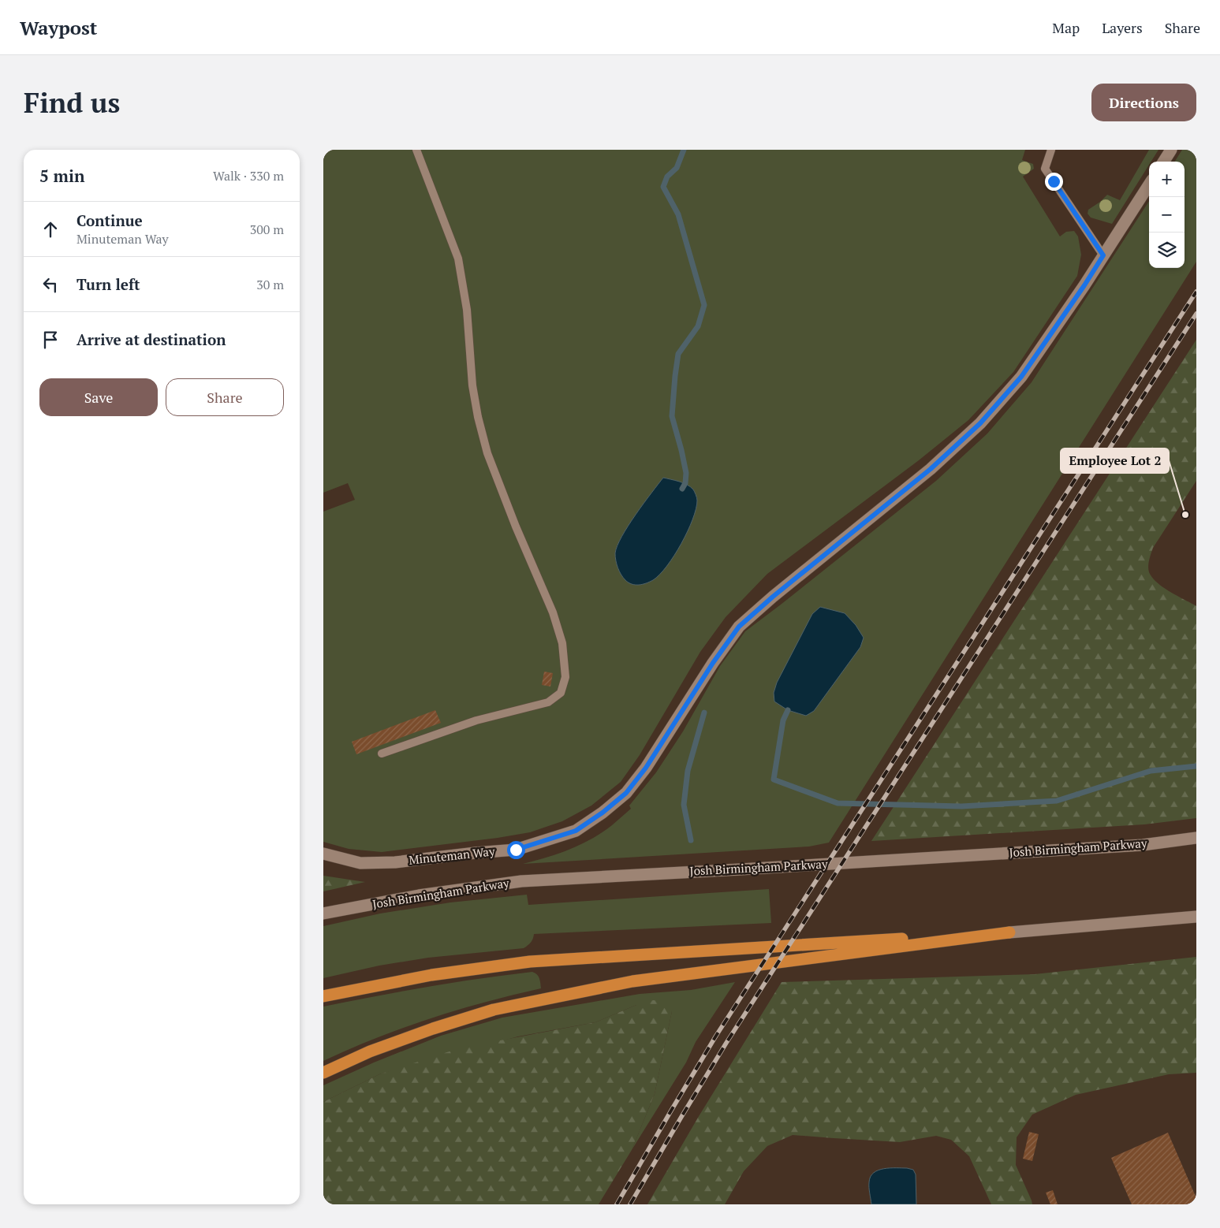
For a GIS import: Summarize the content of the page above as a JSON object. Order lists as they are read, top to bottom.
{
  "streets": {
    "street": ["Josh Birmingham Parkway", "Minuteman Way"]
  },
  "places": ["Employee Lot 2"],
  "page": {
    "header": "Waypost",
    "nav": ["Map", "Layers", "Share"],
    "buttons": [
      "Directions",
      ["Save", "Share"]
    ],
    "title": "Find us",
    "heading": ["5 min", "Walk · 330 m"],
    "map_buttons": ["+", "−"],
    "list": [
      ["Continue", "Minuteman Way", "300 m"],
      ["Turn left", "30 m"],
      "Arrive at destination"
    ]
  }
}
